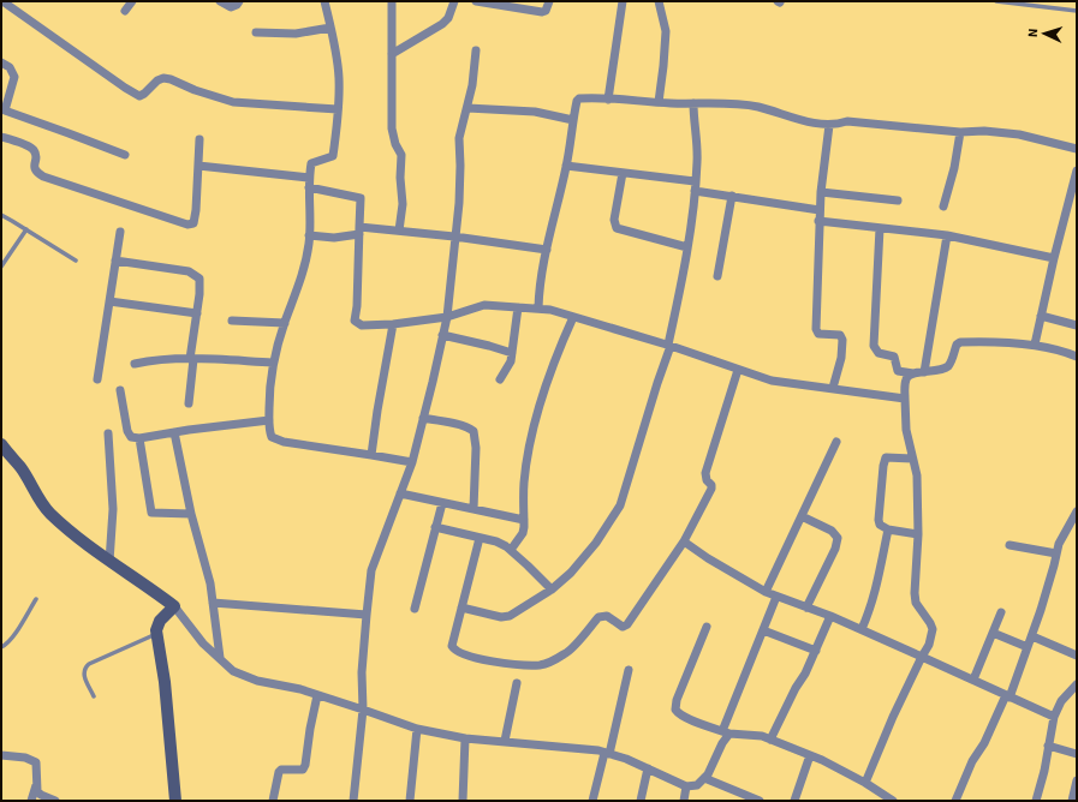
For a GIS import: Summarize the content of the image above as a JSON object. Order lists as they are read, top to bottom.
{
  "north": "left"
}
